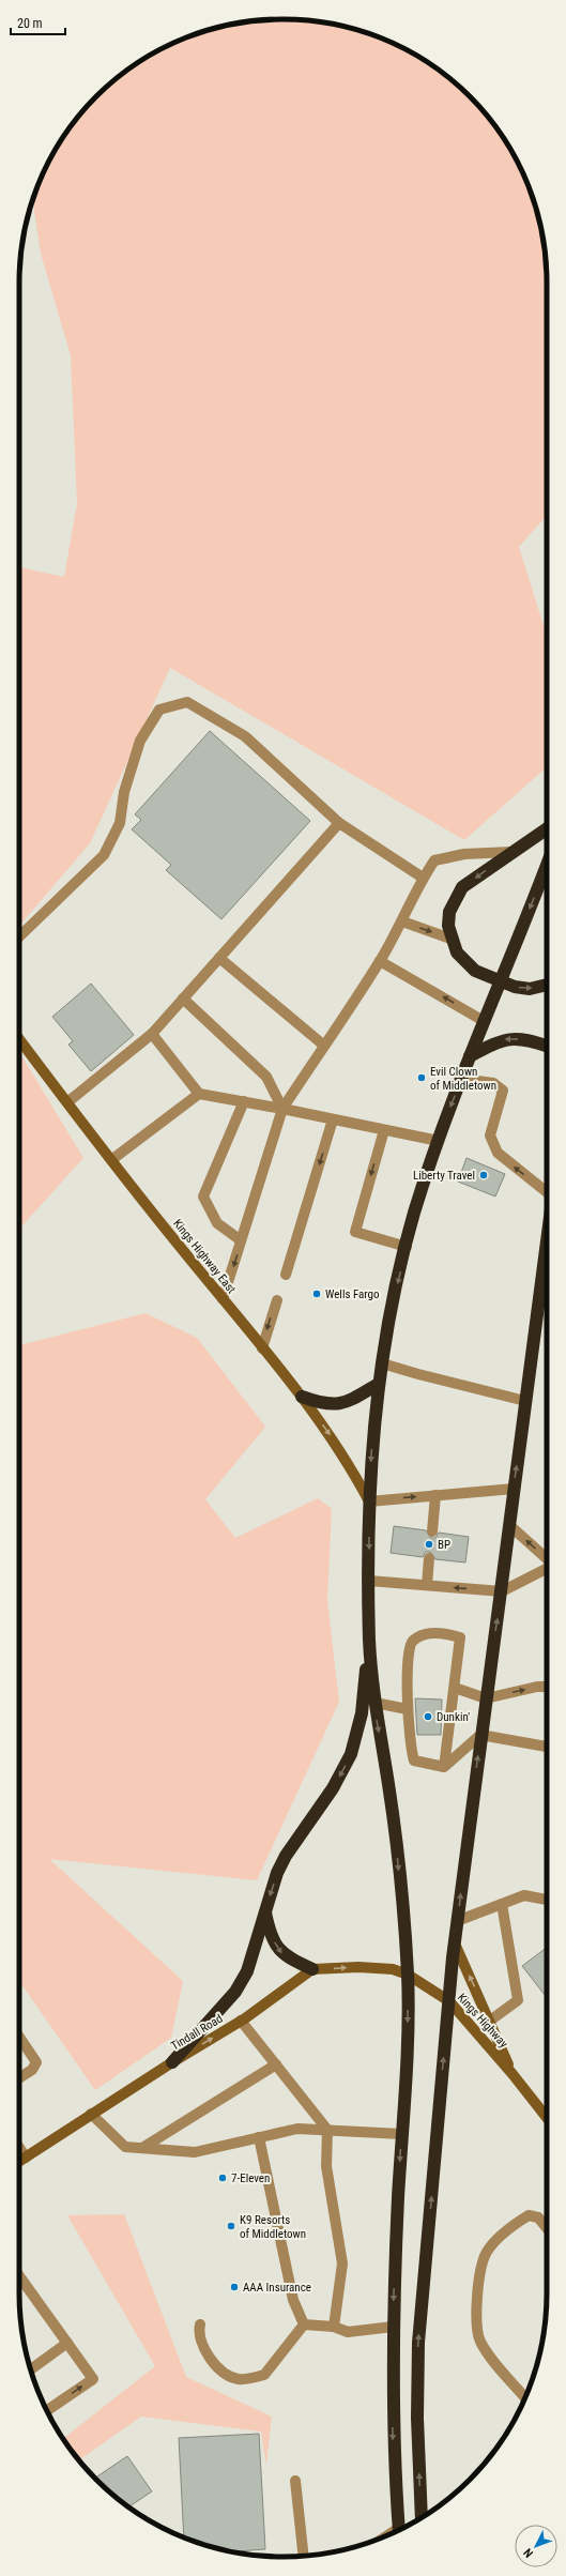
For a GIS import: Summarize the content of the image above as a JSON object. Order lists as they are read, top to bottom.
{
  "streets": {
    "street": ["Kings Highway East", "Kings Highway", "Tindall Road"]
  },
  "places": [
    "Evil Clown of Middletown",
    "Liberty Travel",
    "Wells Fargo",
    "BP",
    "Dunkin'",
    "7-Eleven",
    "K9 Resorts of Middletown",
    "AAA Insurance"
  ],
  "scale_bar": "20 m",
  "north": "bottom left"
}
